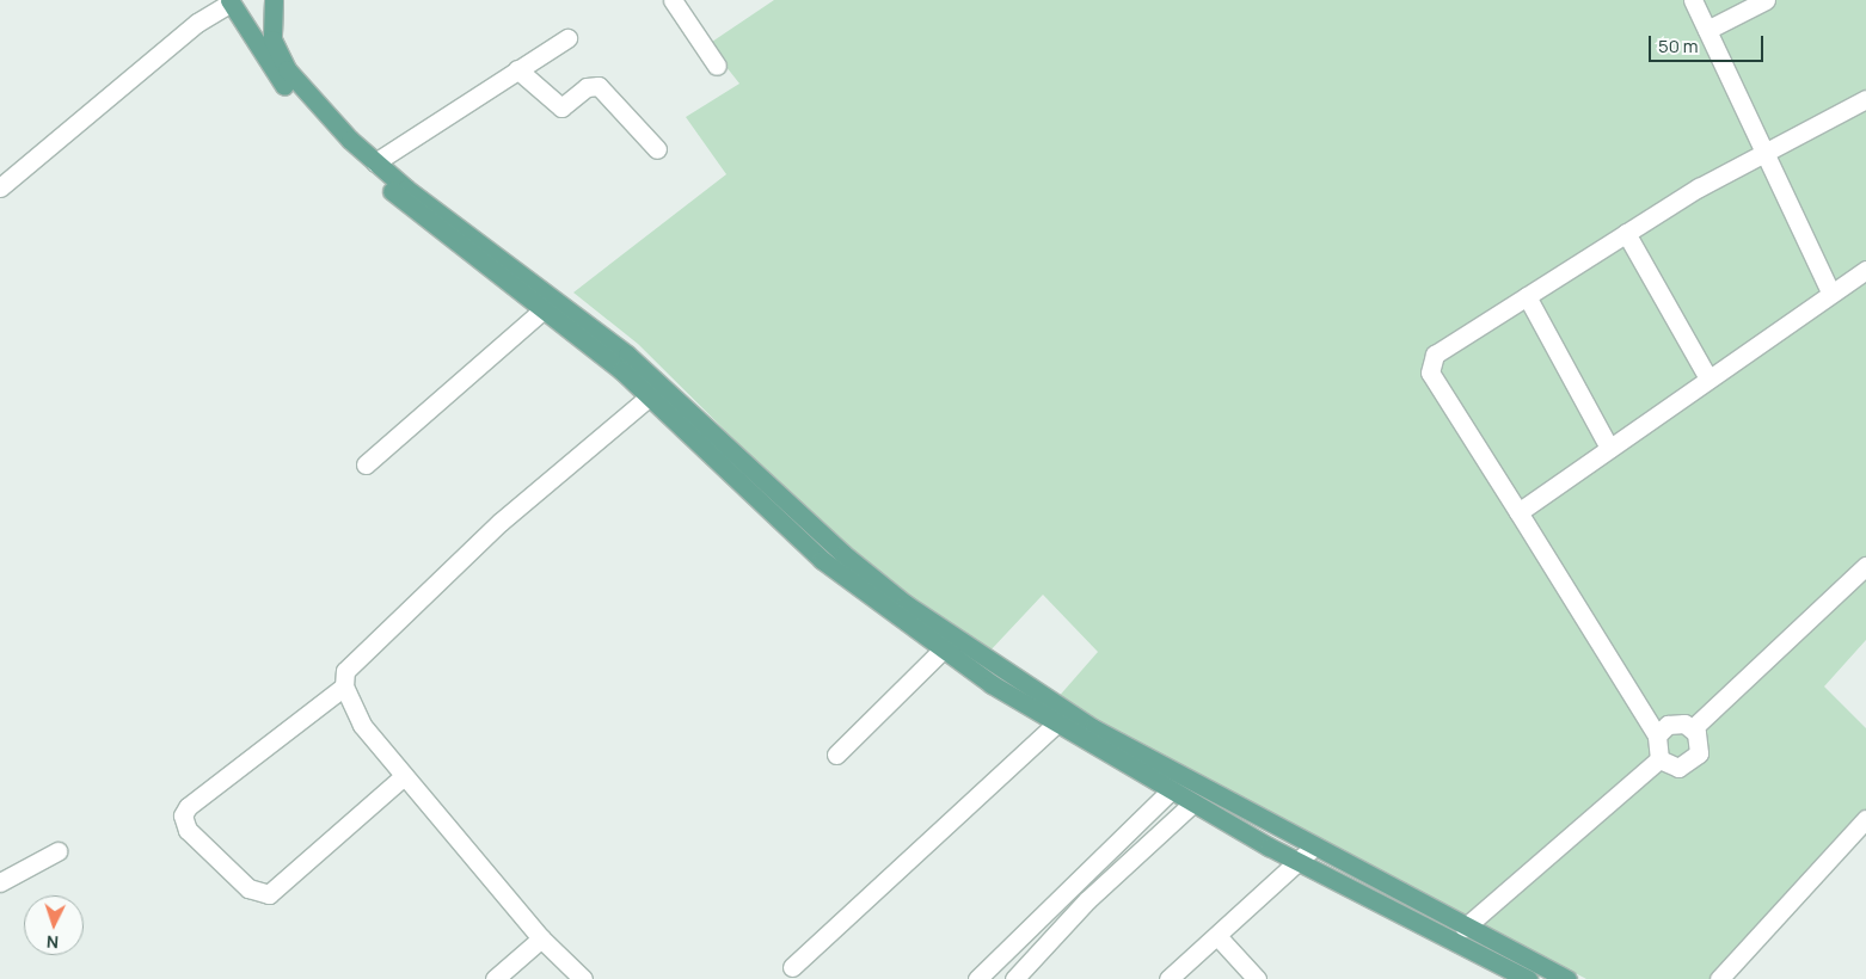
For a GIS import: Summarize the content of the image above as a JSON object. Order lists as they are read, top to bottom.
{
  "scale_bar": "50 m",
  "north": "bottom"
}
